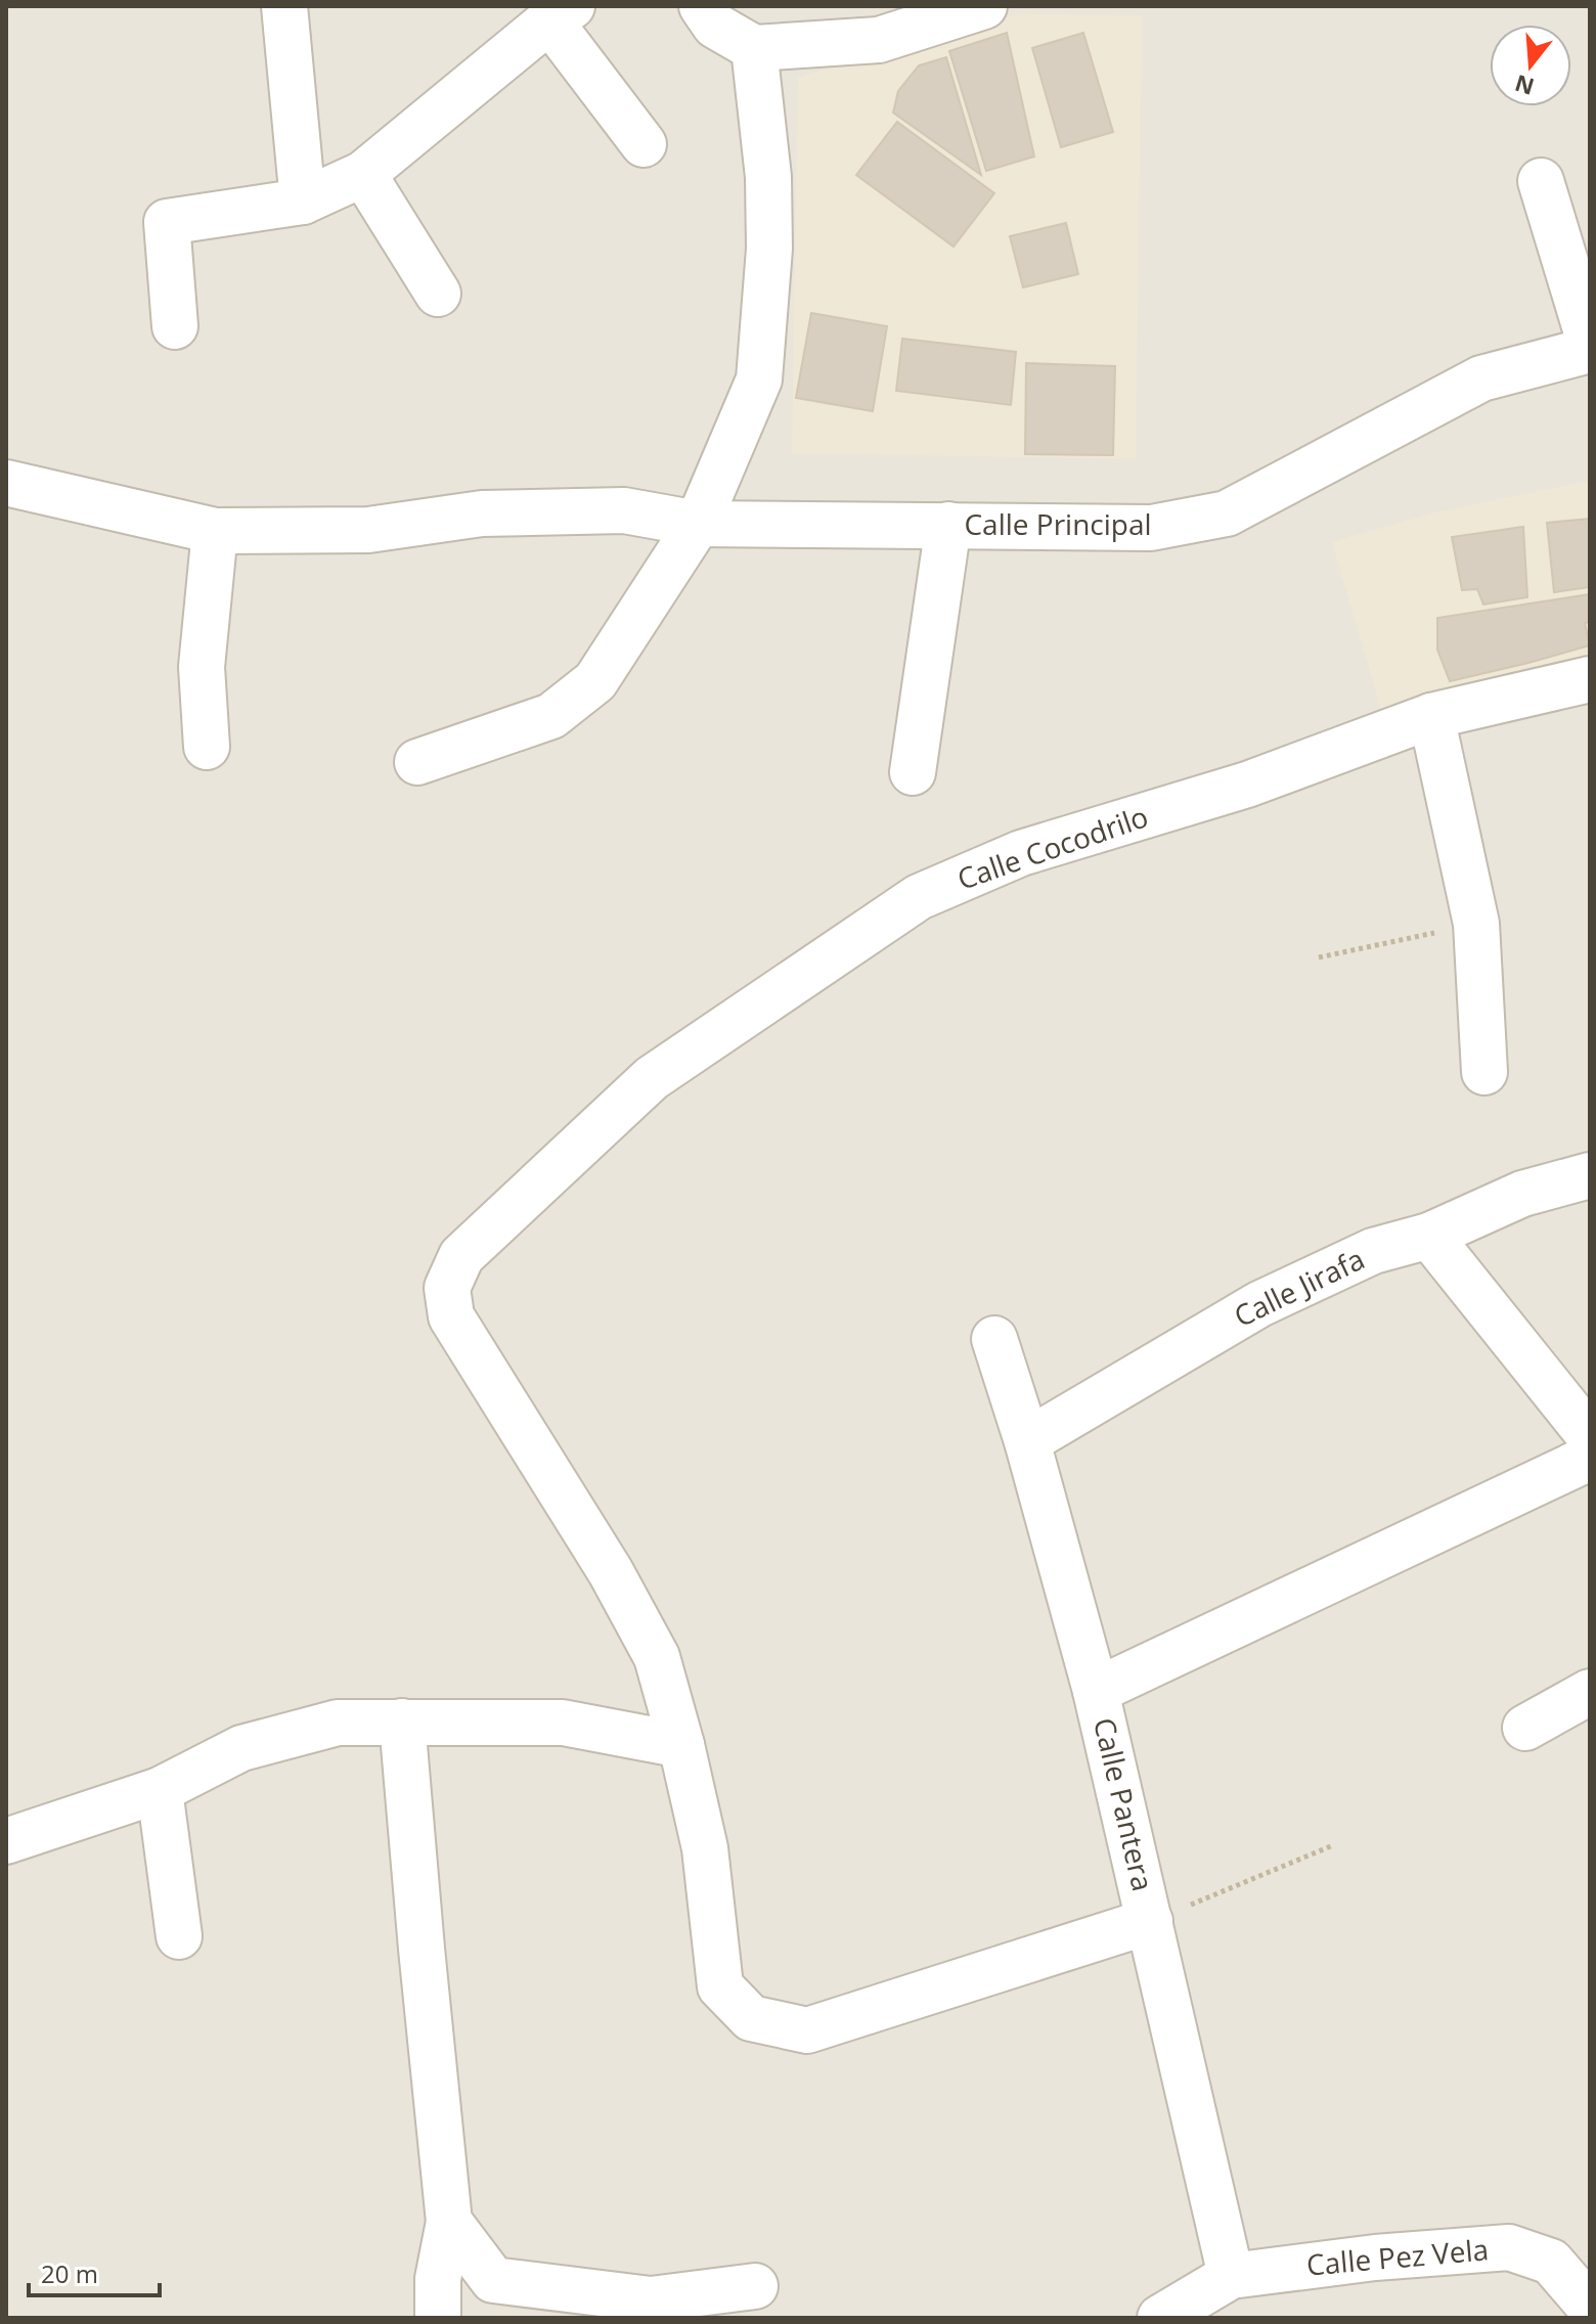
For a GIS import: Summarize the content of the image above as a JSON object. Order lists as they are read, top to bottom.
{
  "streets": {
    "street": [
      "Calle Principal",
      "Calle Cocodrilo",
      "Calle Jirafa",
      "Calle Pantera",
      "Calle Pez Vela"
    ]
  },
  "crossings": [
    ["Calle Jirafa", "Calle Pantera"],
    ["Calle Pantera", "Calle Pez Vela"]
  ],
  "scale_bar": "20 m",
  "north": "bottom"
}
